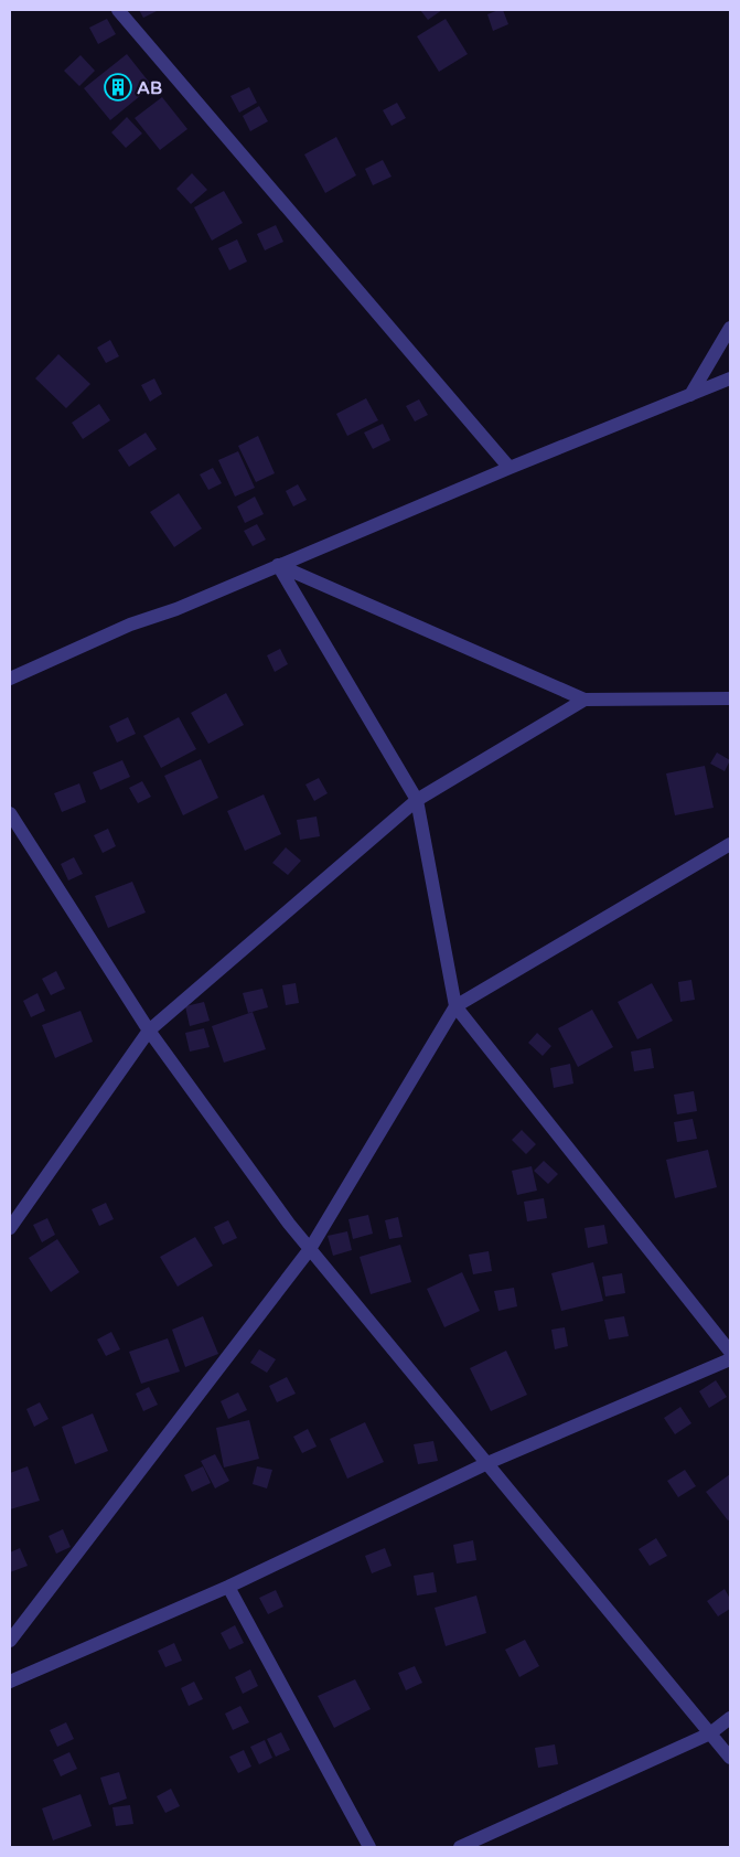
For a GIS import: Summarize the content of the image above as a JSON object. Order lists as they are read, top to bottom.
{
  "places": {
    "building": ["AB"]
  }
}
